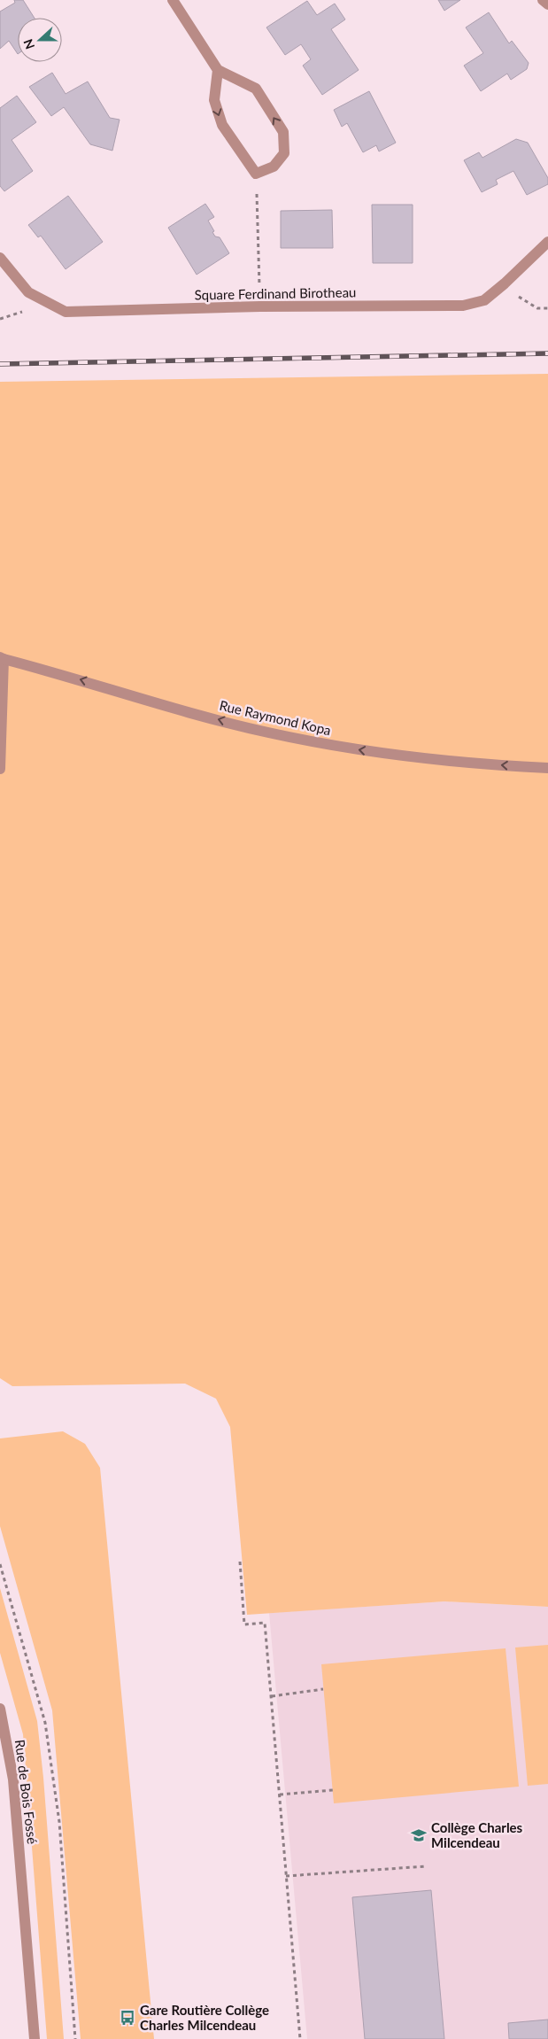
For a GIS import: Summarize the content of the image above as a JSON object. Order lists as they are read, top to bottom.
{
  "streets": {
    "street": ["Square Ferdinand Birotheau", "Rue Raymond Kopa", "Rue de Bois Fossé"]
  },
  "one_way": ["Rue Raymond Kopa"],
  "places": {
    "school or university": ["Collège Charles Milcendeau"],
    "bus stop": ["Gare Routière Collège Charles Milcendeau"]
  },
  "north": "left"
}
